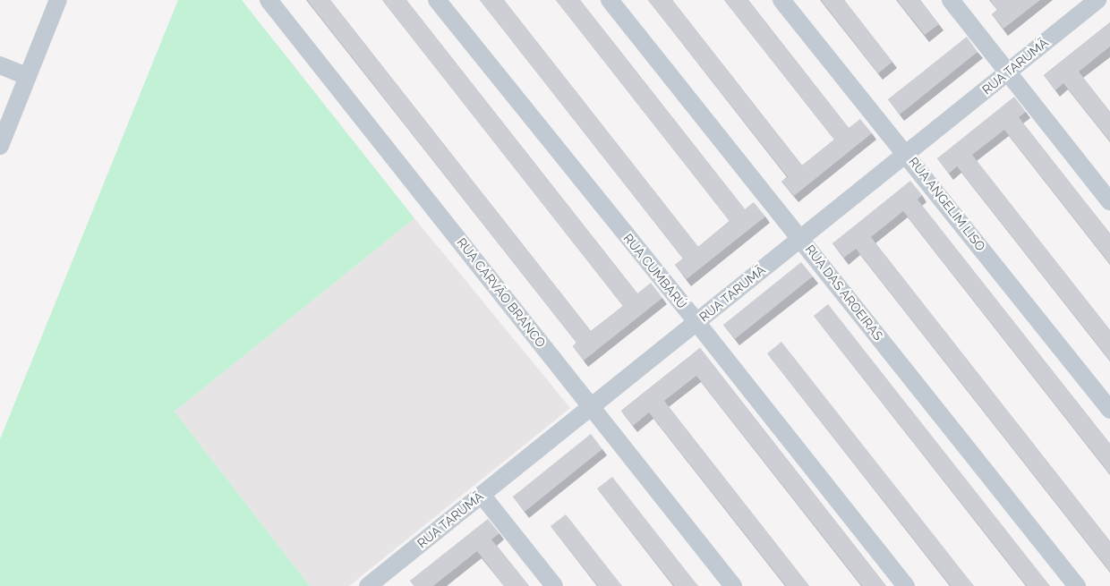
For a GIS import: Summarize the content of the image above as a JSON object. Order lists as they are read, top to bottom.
{
  "streets": {
    "street": [
      "RUA TARUMÃ",
      "RUA ANGELIM LISO",
      "RUA CUMBARÚ",
      "RUA CARVÃO BRANCO",
      "RUA DAS AROEIRAS"
    ]
  },
  "crossings": [
    ["RUA TARUMÃ", "RUA ANGELIM LISO"],
    ["RUA TARUMÃ", "RUA CUMBARÚ"],
    ["RUA TARUMÃ", "RUA CARVÃO BRANCO"],
    ["RUA TARUMÃ", "RUA DAS AROEIRAS"]
  ]
}
